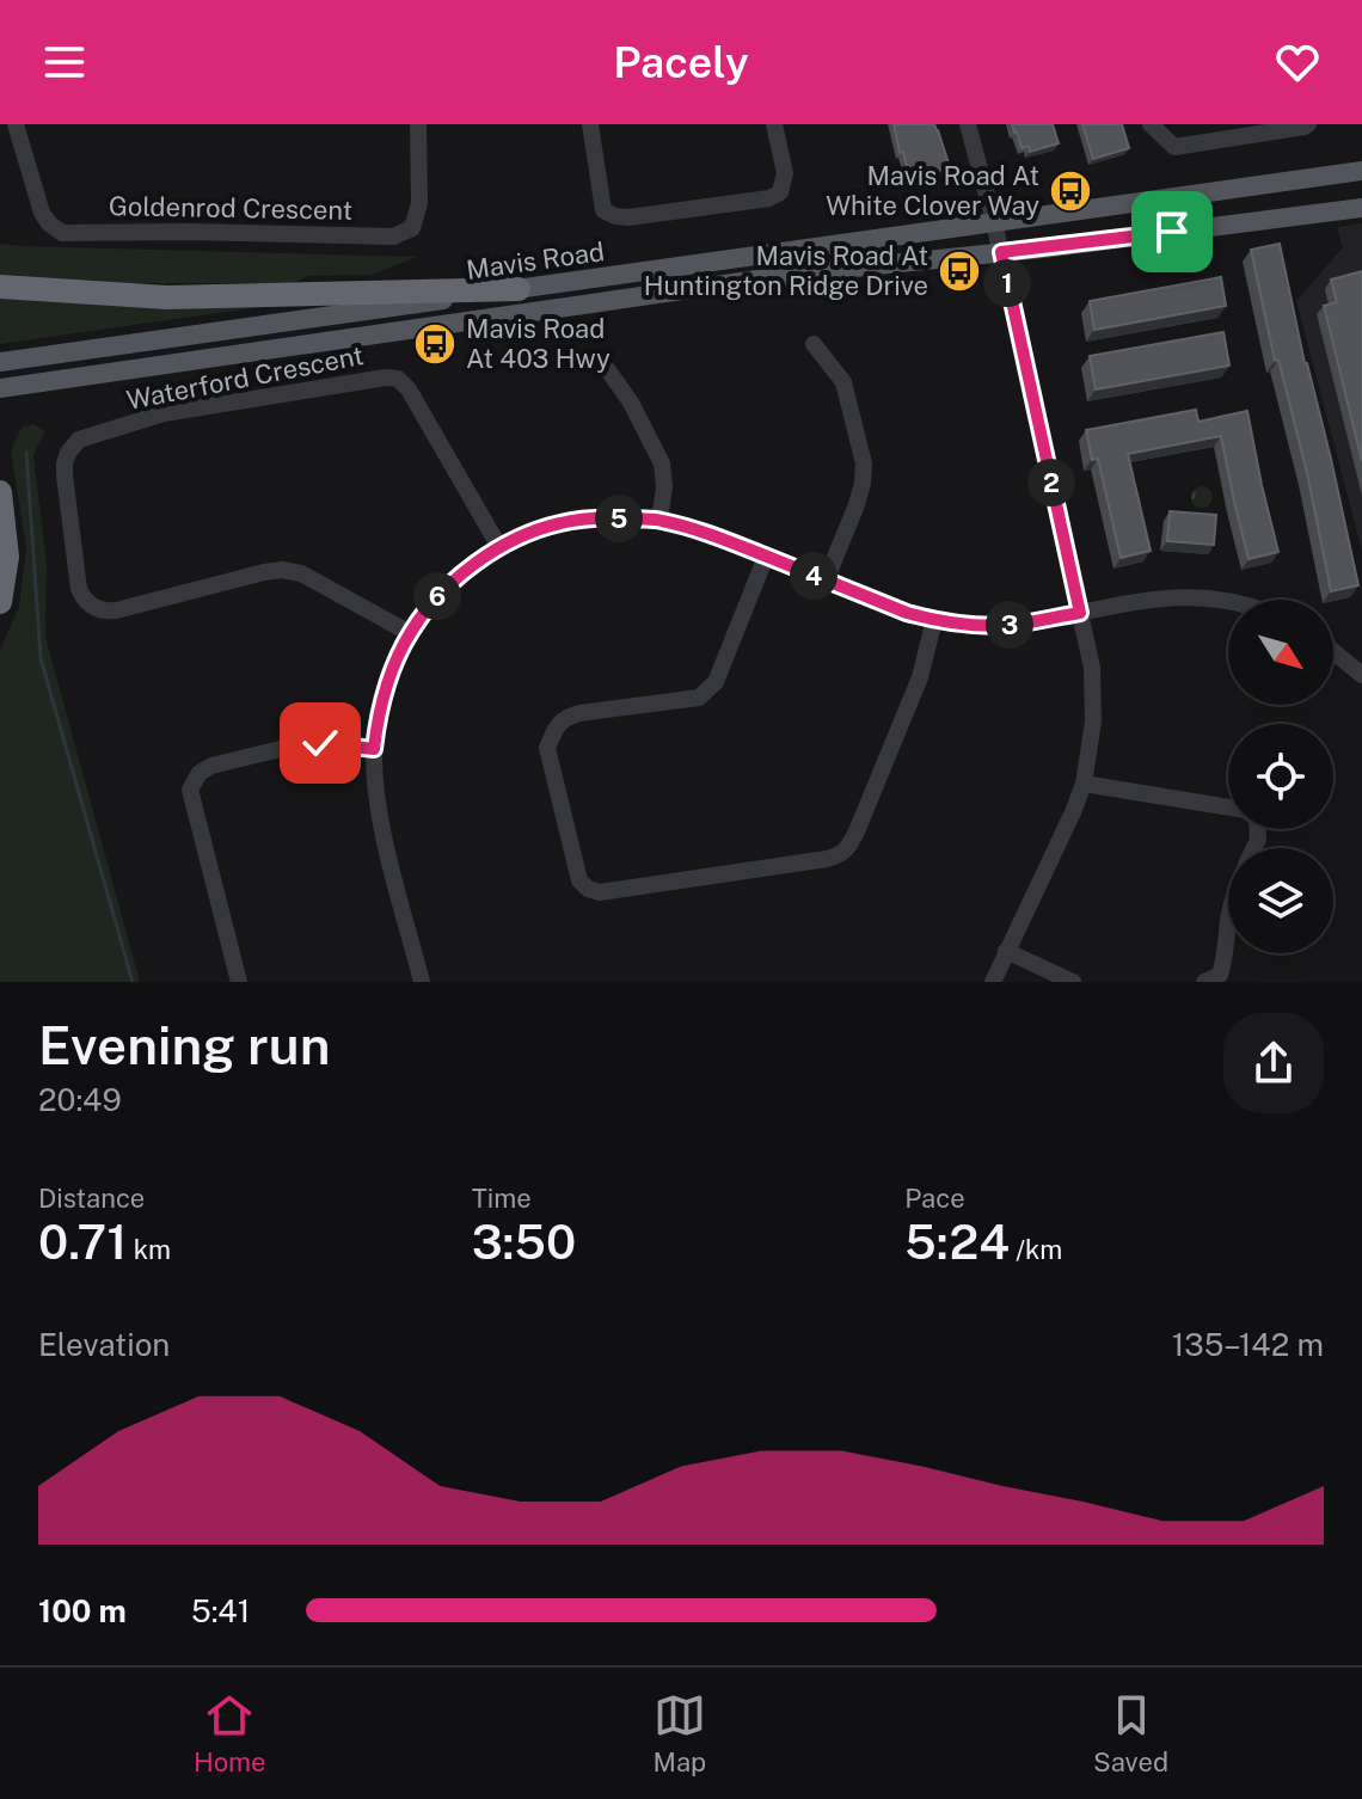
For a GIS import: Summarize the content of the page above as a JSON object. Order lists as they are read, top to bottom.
{
  "streets": {
    "main road": ["Mavis Road"],
    "street": ["Goldenrod Crescent", "Waterford Crescent"]
  },
  "places": {
    "bus stop": ["Mavis Road At White Clover Way", "Mavis Road At Huntington Ridge Drive", "Mavis Road At 403 Hwy"]
  },
  "north": "bottom right",
  "page": {
    "header": "Pacely",
    "pins": [
      "1",
      "2",
      "5",
      "4",
      "6",
      "3"
    ],
    "heading": ["Evening run", "20:49"],
    "stats": [
      ["Distance", "0.71 km"],
      ["Time", "3:50"],
      ["Pace", "5:24 /km"]
    ],
    "chart": ["Elevation", "135–142 m"],
    "list": [
      {
        "name": "100 m",
        "note": "5:41"
      }
    ],
    "tabs": ["Home", "Map", "Saved"]
  }
}
